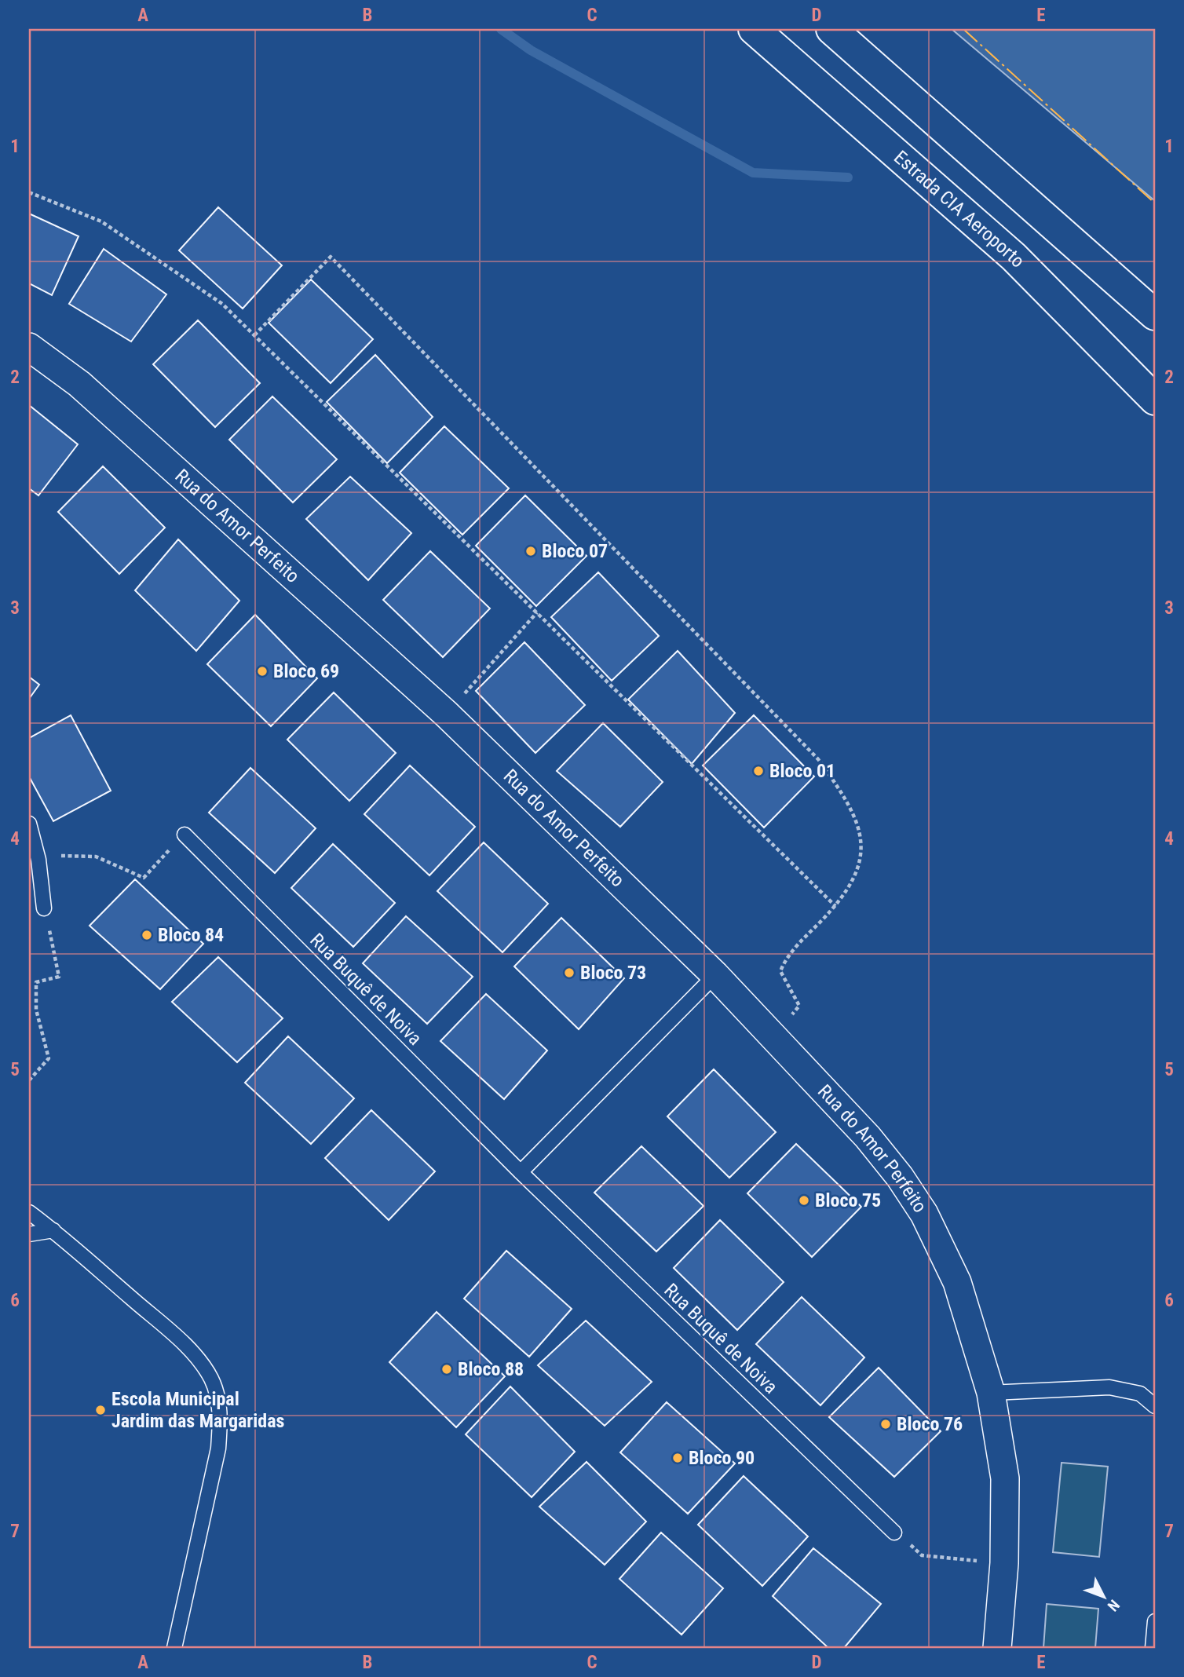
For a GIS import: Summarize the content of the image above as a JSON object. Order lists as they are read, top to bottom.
{
  "streets": {
    "highway": ["Estrada CIA Aeroporto"],
    "street": ["Rua do Amor Perfeito"],
    "lane": ["Rua Buquê de Noiva"]
  },
  "places": [
    "Bloco 07",
    "Bloco 69",
    "Bloco 01",
    "Bloco 84",
    "Bloco 73",
    "Bloco 75",
    "Bloco 88",
    "Escola Municipal Jardim das Margaridas",
    "Bloco 76",
    "Bloco 90"
  ],
  "north": "bottom right",
  "grid": {
    "columns": [
      "A",
      "B",
      "C",
      "D",
      "E"
    ],
    "rows": [
      "1",
      "2",
      "3",
      "4",
      "5",
      "6",
      "7"
    ]
  }
}
